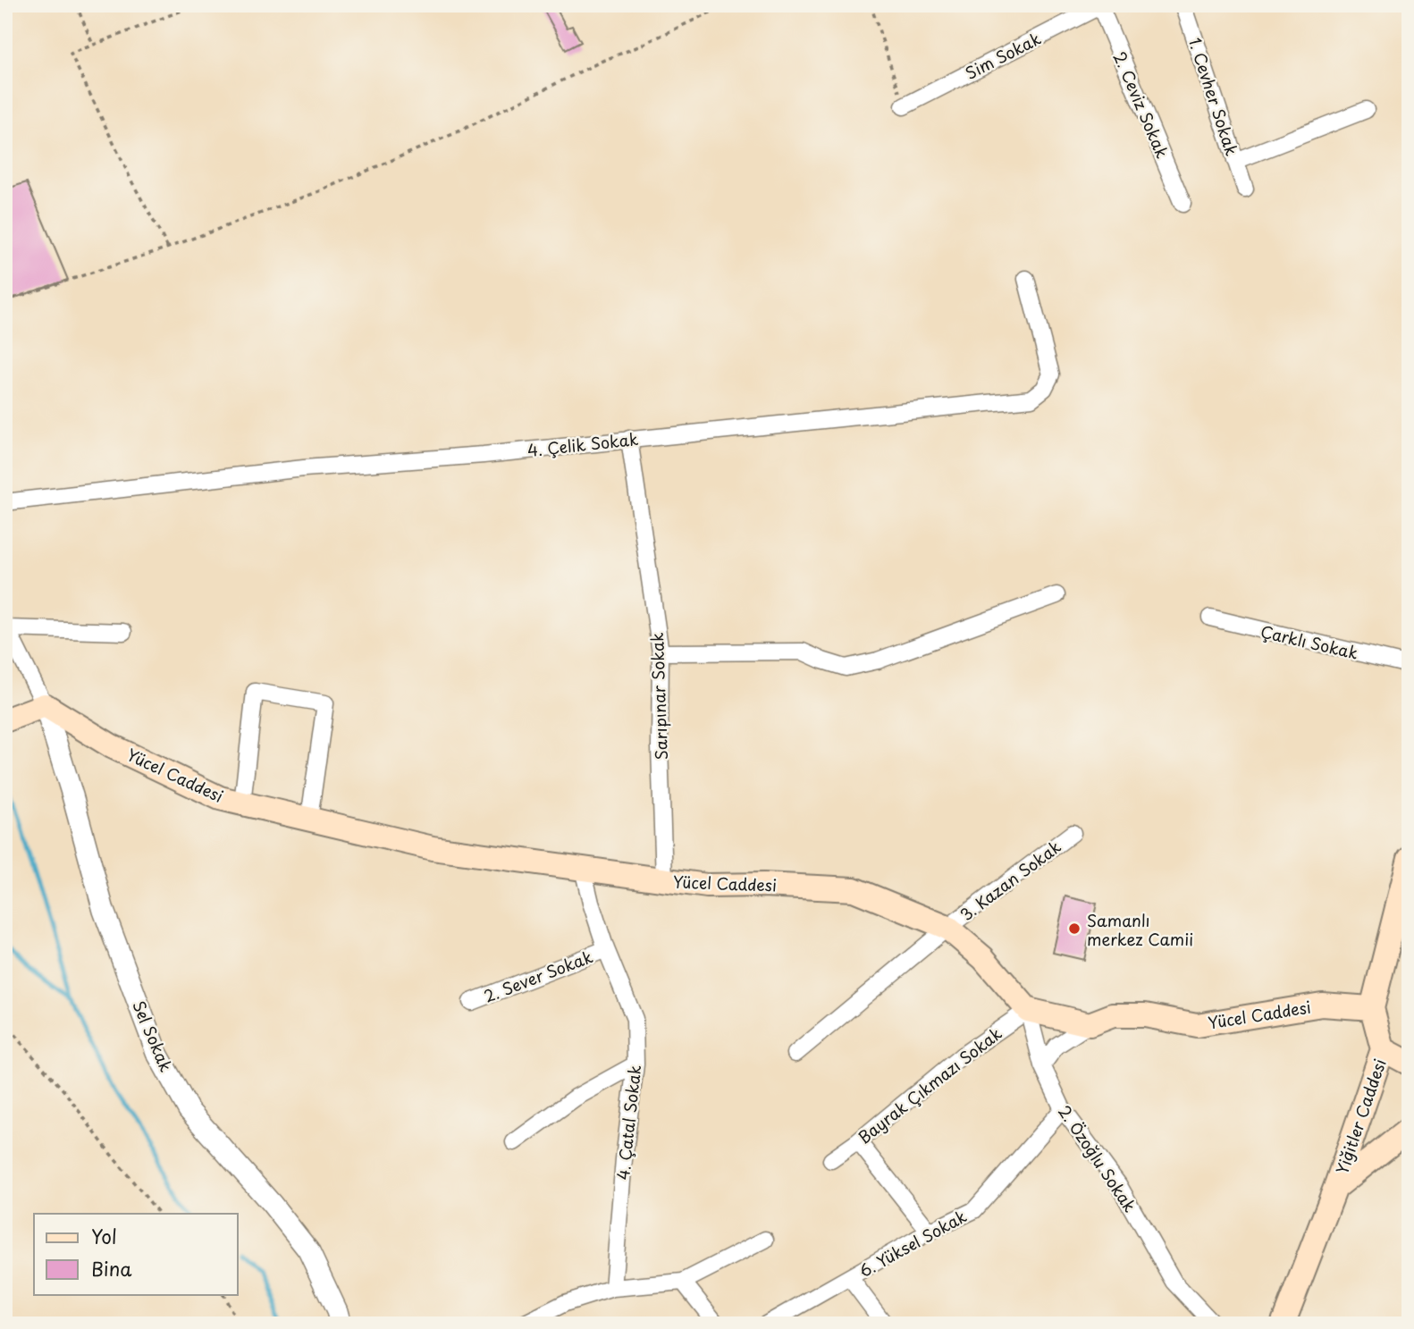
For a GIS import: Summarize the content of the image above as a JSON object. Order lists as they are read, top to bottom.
{
  "streets": {
    "main road": ["Yücel Caddesi", "Yiğitler Caddesi"],
    "street": [
      "Sim Sokak",
      "1. Cevher Sokak",
      "2. Ceviz Sokak",
      "4. Çelik Sokak",
      "Çarklı Sokak",
      "Sarıpınar Sokak",
      "3. Kazan Sokak",
      "2. Sever Sokak",
      "Sel Sokak",
      "Bayrak Çıkmazı Sokak",
      "4. Çatal Sokak",
      "2. Özoğlu Sokak",
      "6. Yüksel Sokak"
    ]
  },
  "crossings": [
    ["Sim Sokak", "2. Ceviz Sokak"],
    ["4. Çelik Sokak", "Sarıpınar Sokak"],
    ["Sarıpınar Sokak", "Yücel Caddesi"],
    ["Yücel Caddesi", "3. Kazan Sokak"],
    ["Yücel Caddesi", "Sel Sokak"],
    ["Yücel Caddesi", "Bayrak Çıkmazı Sokak"],
    ["Yücel Caddesi", "Yiğitler Caddesi"],
    ["Yücel Caddesi", "4. Çatal Sokak"],
    ["Yücel Caddesi", "2. Özoğlu Sokak"],
    ["2. Sever Sokak", "4. Çatal Sokak"],
    ["Bayrak Çıkmazı Sokak", "2. Özoğlu Sokak"],
    ["2. Özoğlu Sokak", "6. Yüksel Sokak"]
  ],
  "places": ["Samanlı merkez Camii"],
  "legend": ["Yol", "Bina"]
}
